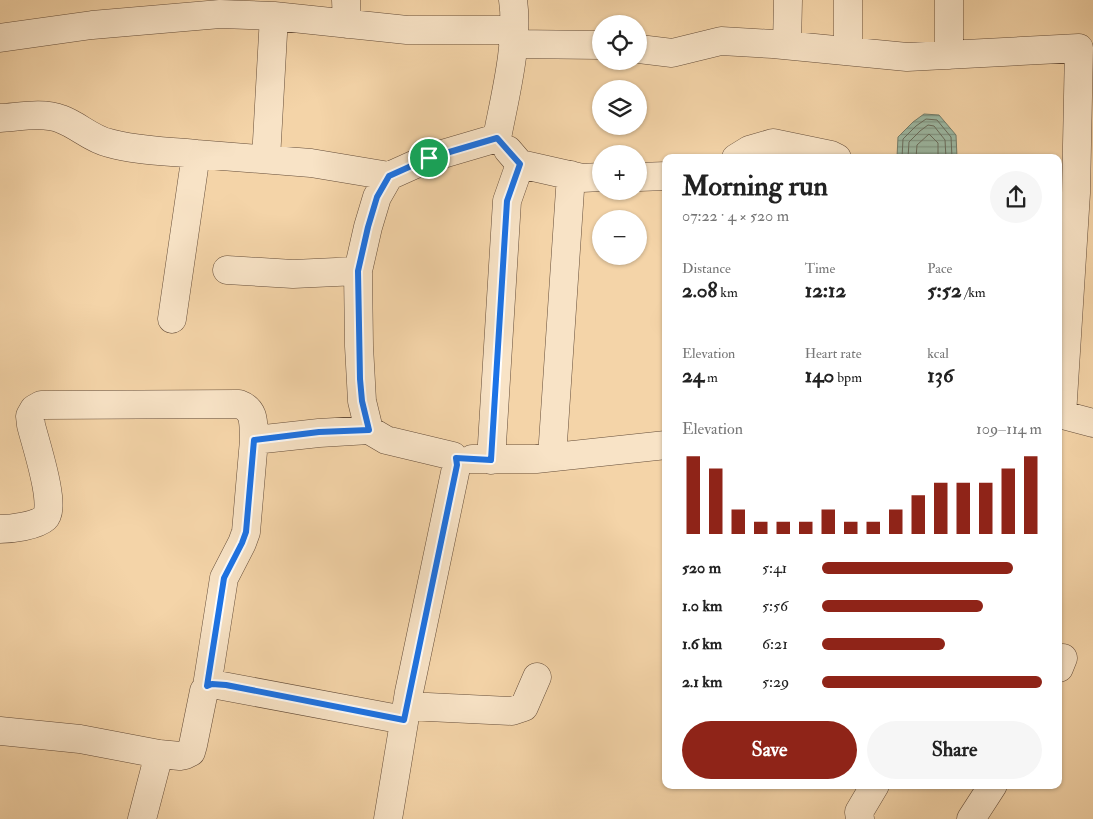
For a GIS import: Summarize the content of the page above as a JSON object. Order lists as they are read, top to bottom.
{
  "page": {
    "map_buttons": ["+", "−"],
    "heading": ["Morning run", "07:22 · 4 × 520 m"],
    "stats": [
      ["Distance", "2.08 km"],
      ["Time", "12:12"],
      ["Pace", "5:52 /km"],
      ["Elevation", "24 m"],
      ["Heart rate", "140 bpm"],
      ["kcal", "136"]
    ],
    "chart": ["Elevation", "109–114 m"],
    "list": [
      {
        "name": "520 m",
        "note": "5:41"
      },
      {
        "name": "1.0 km",
        "note": "5:56"
      },
      {
        "name": "1.6 km",
        "note": "6:21"
      },
      {
        "name": "2.1 km",
        "note": "5:29"
      }
    ],
    "buttons": ["Save", "Share"]
  }
}
